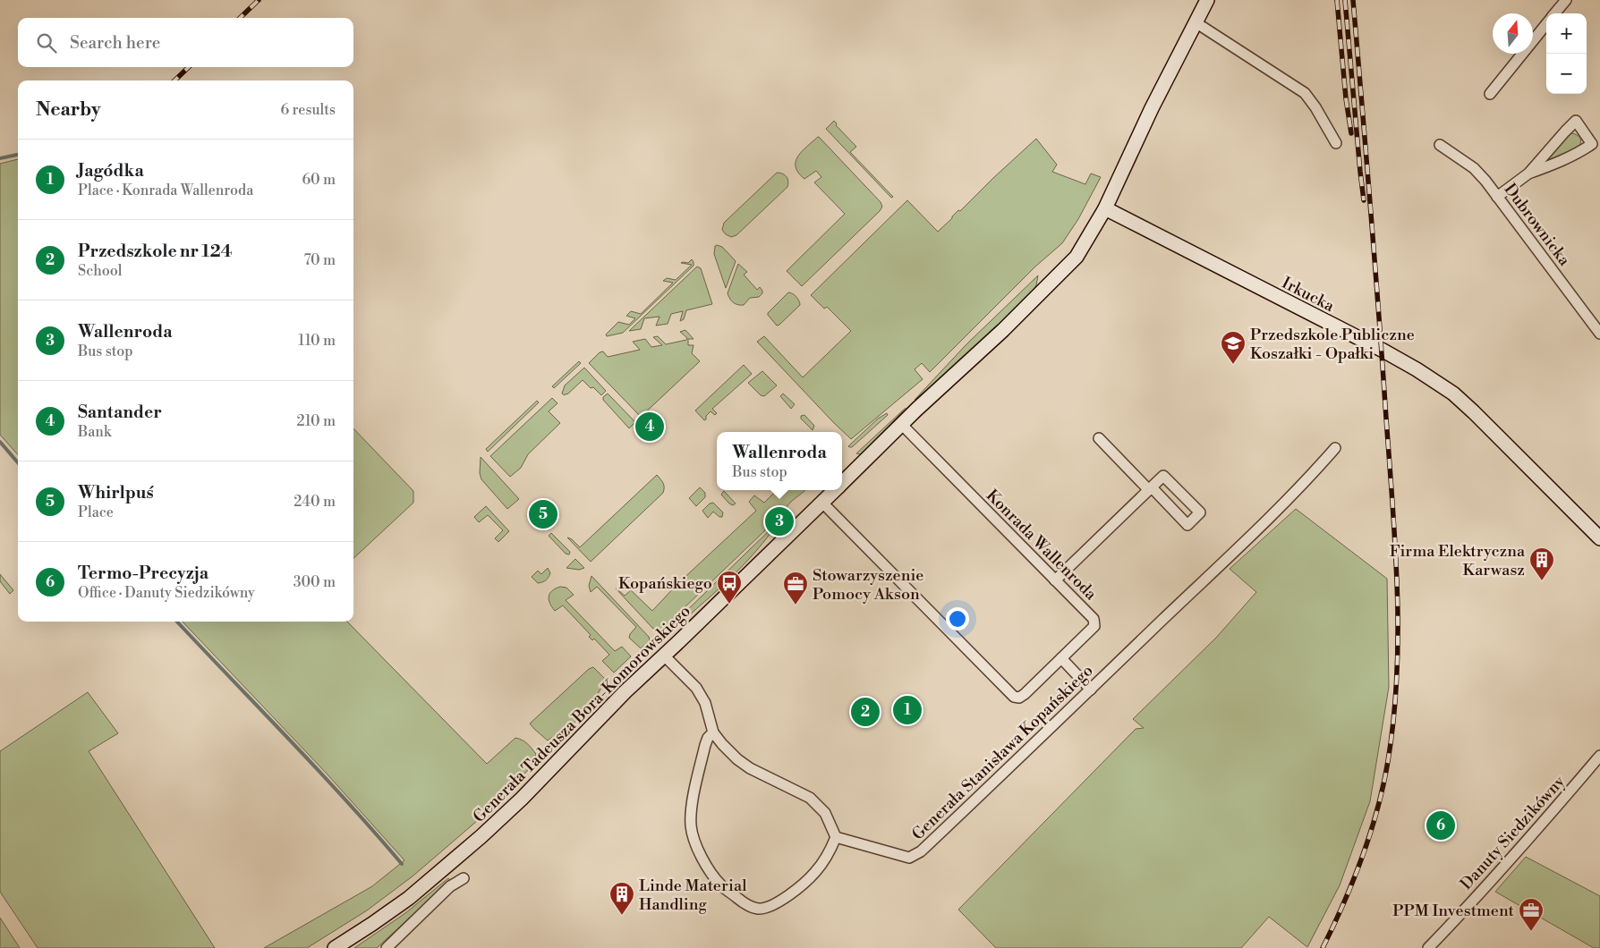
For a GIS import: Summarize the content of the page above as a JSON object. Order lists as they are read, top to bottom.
{
  "streets": {
    "street": [
      "Dubrownicka",
      "Irkucka",
      "Konrada Wallenroda",
      "Generała Tadeusza Bora-Komorowskiego",
      "Generała Stanisława Kopańskiego",
      "Danuty Siedzikówny"
    ]
  },
  "crossings": [
    ["Irkucka", "Generała Tadeusza Bora-Komorowskiego"],
    ["Konrada Wallenroda", "Generała Tadeusza Bora-Komorowskiego"]
  ],
  "places": {
    "school or university": ["Przedszkole Publiczne Koszałki - Opałki"],
    "building": ["Firma Elektryczna Karwasz", "Linde Material Handling"],
    "bus stop": ["Kopańskiego"],
    "office": ["Stowarzyszenie Pomocy Akson", "PPM Investment"]
  },
  "north": "top",
  "page": {
    "map_buttons": ["+", "−"],
    "search": "Search here",
    "heading": ["Nearby", "6 results"],
    "list": [
      {
        "mark": "1",
        "name": "Jagódka",
        "note": "Place · Konrada Wallenroda",
        "value": "60 m"
      },
      {
        "mark": "2",
        "name": "Przedszkole nr 124",
        "note": "School",
        "value": "70 m"
      },
      {
        "mark": "3",
        "name": "Wallenroda",
        "note": "Bus stop",
        "value": "110 m"
      },
      {
        "mark": "4",
        "name": "Santander",
        "note": "Bank",
        "value": "210 m"
      },
      {
        "mark": "5",
        "name": "Whirlpuś",
        "note": "Place",
        "value": "240 m"
      },
      {
        "mark": "6",
        "name": "Termo-Precyzja",
        "note": "Office · Danuty Siedzikówny",
        "value": "300 m"
      }
    ],
    "pins": [
      "4",
      "5",
      "3",
      "1",
      "2",
      "6"
    ],
    "popup": ["Wallenroda", "Bus stop"]
  }
}
